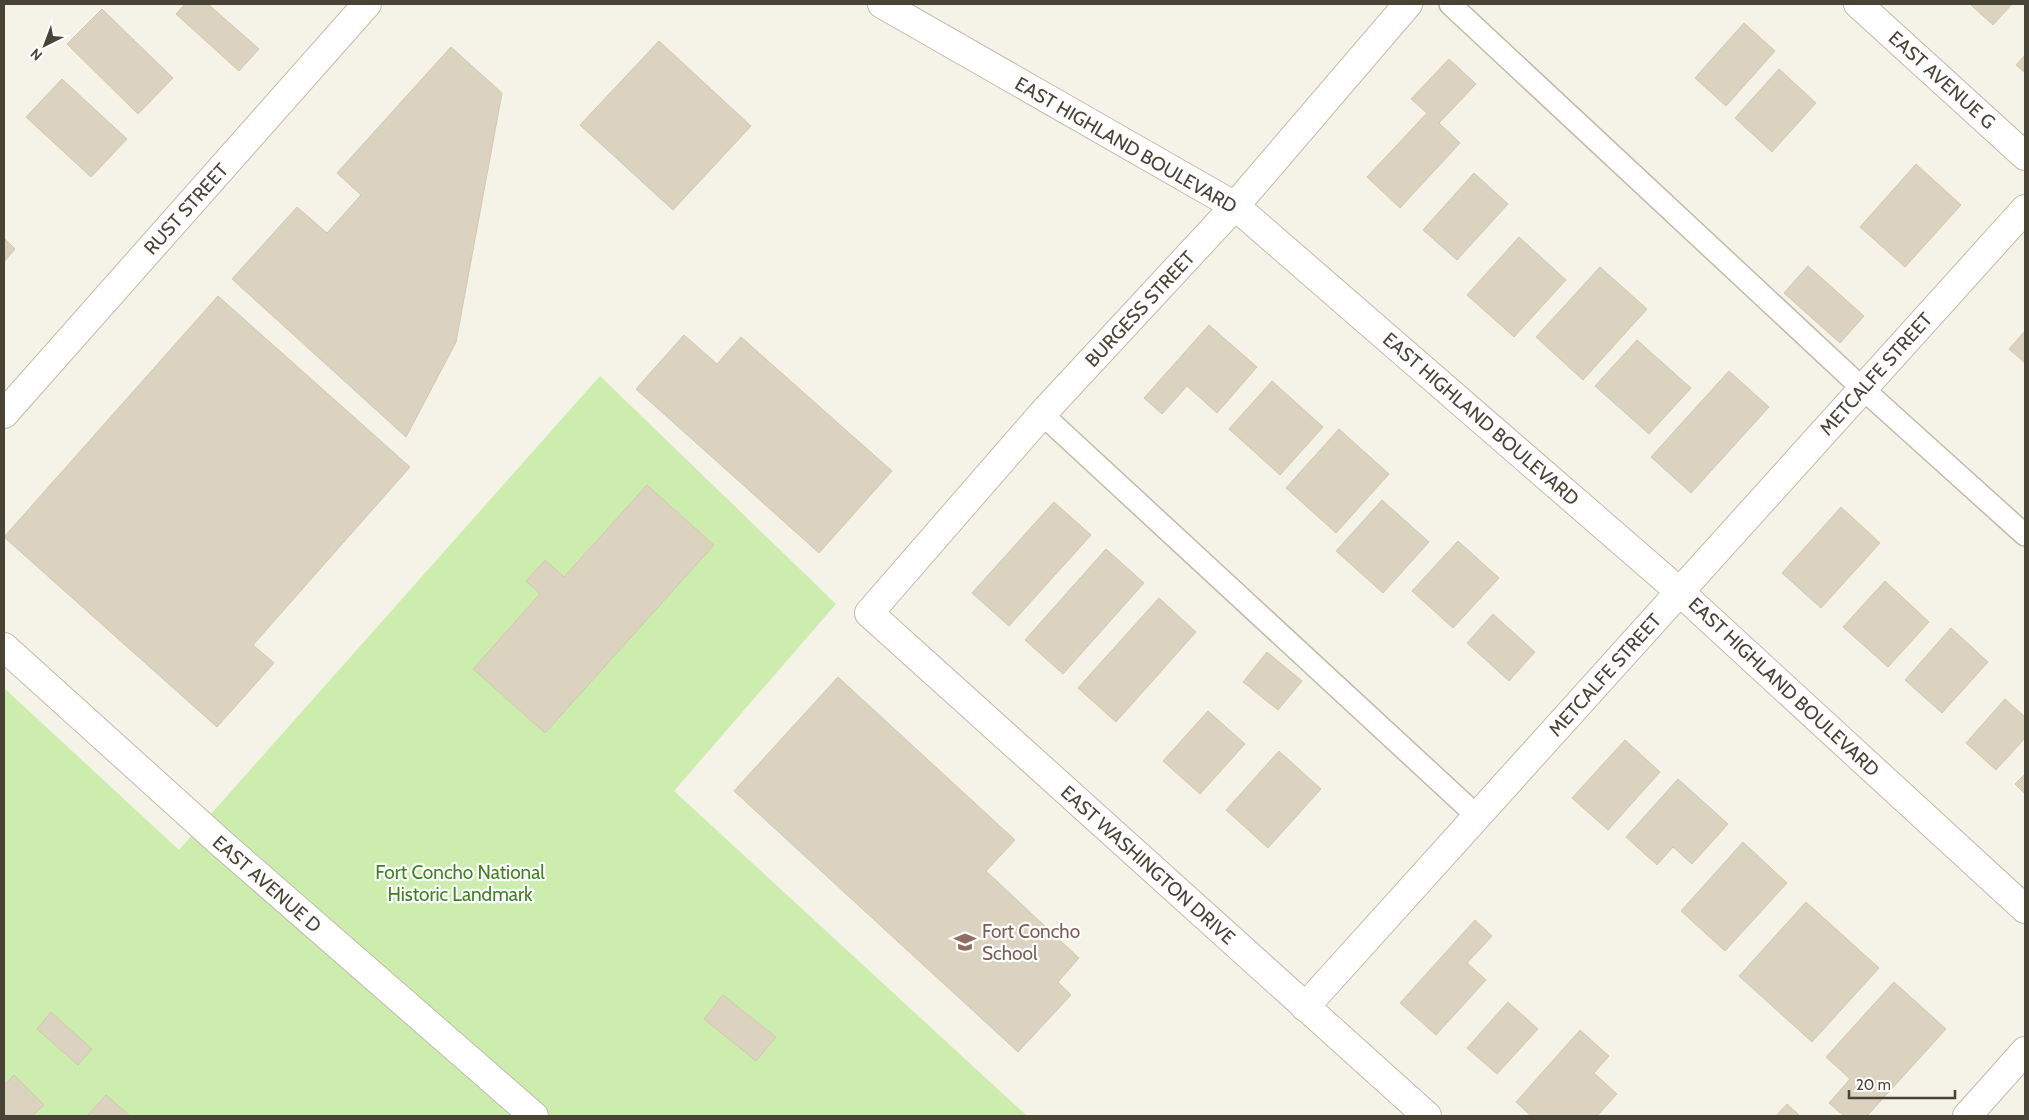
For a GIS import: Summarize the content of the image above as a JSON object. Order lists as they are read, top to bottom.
{
  "streets": {
    "street": [
      "EAST AVENUE G",
      "EAST HIGHLAND BOULEVARD",
      "RUST STREET",
      "BURGESS STREET",
      "METCALFE STREET",
      "EAST WASHINGTON DRIVE",
      "EAST AVENUE D"
    ]
  },
  "crossings": [
    ["EAST HIGHLAND BOULEVARD", "BURGESS STREET"],
    ["EAST HIGHLAND BOULEVARD", "METCALFE STREET"],
    ["BURGESS STREET", "EAST WASHINGTON DRIVE"],
    ["METCALFE STREET", "EAST WASHINGTON DRIVE"]
  ],
  "parks": ["Fort Concho National Historic Landmark"],
  "places": {
    "school or university": ["Fort Concho School"]
  },
  "scale_bar": "20 m",
  "north": "bottom left"
}
